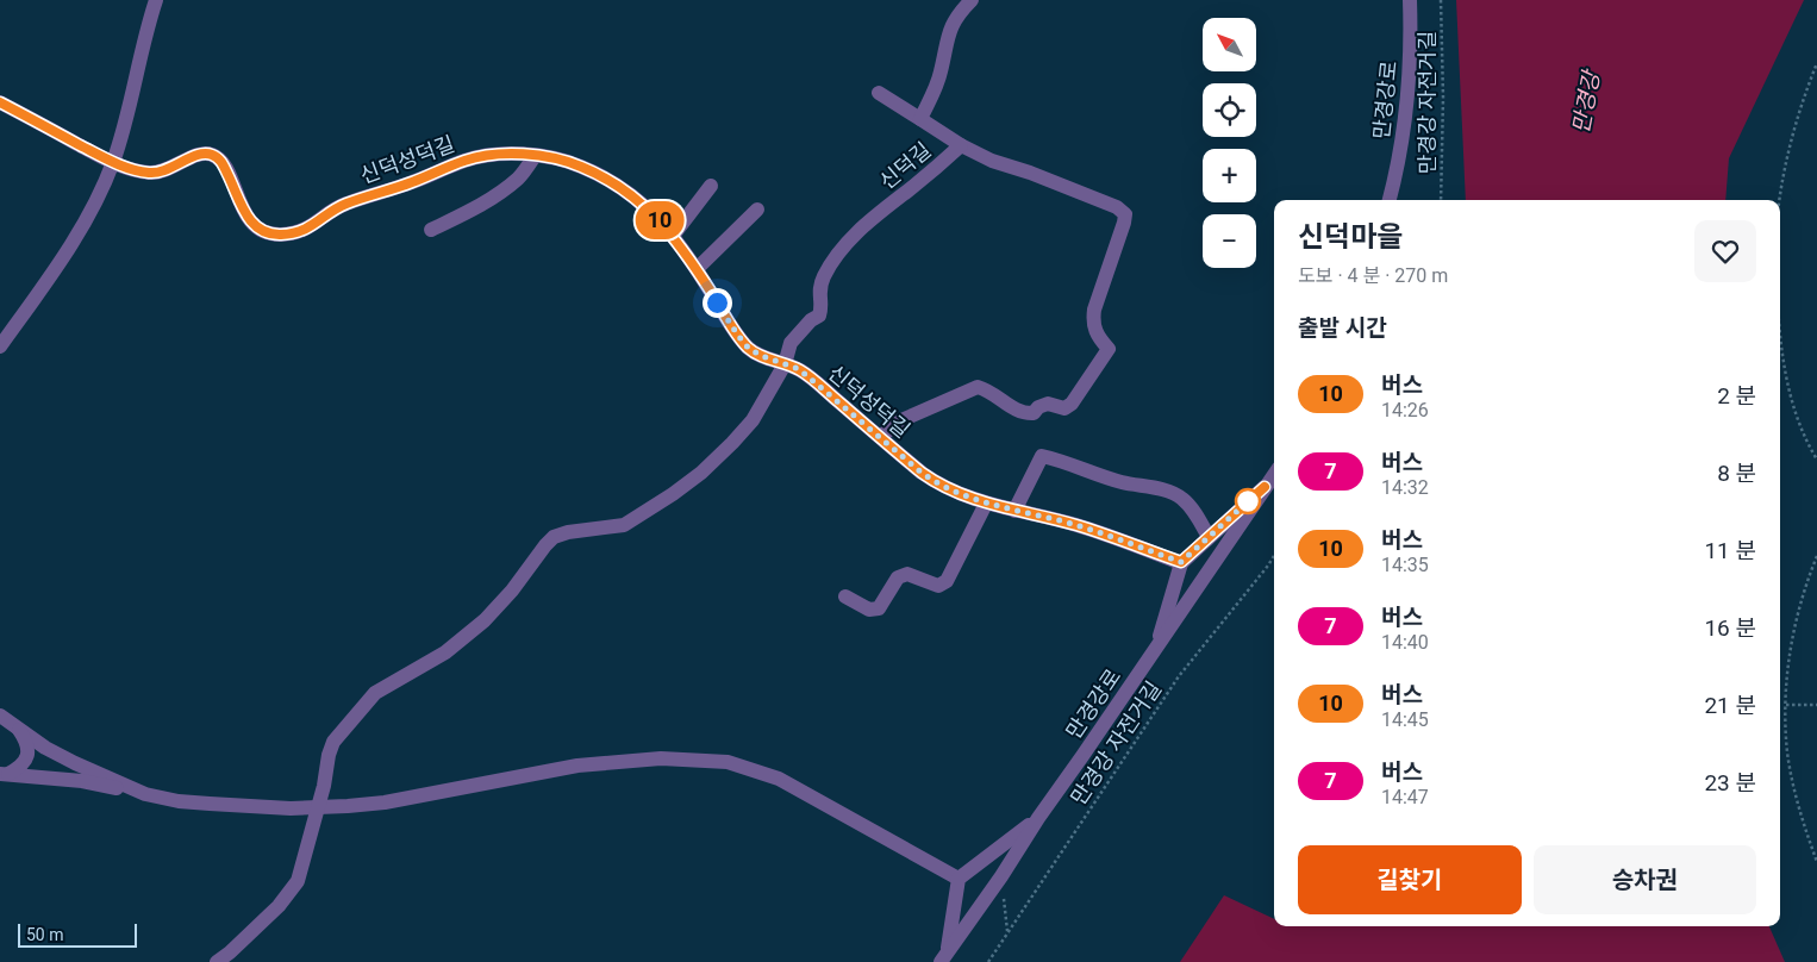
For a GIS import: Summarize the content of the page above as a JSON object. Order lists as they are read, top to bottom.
{
  "streets": {
    "street": ["만경강로", "신덕성덕길", "신덕길"],
    "path": ["만경강 자전거길"]
  },
  "crossings": [
    ["신덕성덕길", "신덕길"]
  ],
  "water": ["만경강"],
  "lines": ["bus line 10"],
  "scale_bar": "50 m",
  "north": "top left",
  "page": {
    "on_map": "10",
    "map_buttons": ["+", "−"],
    "heading": [
      ["신덕마을", "도보 · 4 분 · 270 m"],
      "출발 시간"
    ],
    "list": [
      {
        "mark": "10",
        "name": "버스",
        "note": "14:26",
        "value": "2 분"
      },
      {
        "mark": "7",
        "name": "버스",
        "note": "14:32",
        "value": "8 분"
      },
      {
        "mark": "10",
        "name": "버스",
        "note": "14:35",
        "value": "11 분"
      },
      {
        "mark": "7",
        "name": "버스",
        "note": "14:40",
        "value": "16 분"
      },
      {
        "mark": "10",
        "name": "버스",
        "note": "14:45",
        "value": "21 분"
      },
      {
        "mark": "7",
        "name": "버스",
        "note": "14:47",
        "value": "23 분"
      }
    ],
    "buttons": ["길찾기", "승차권"],
    "scale": "50 m"
  }
}
